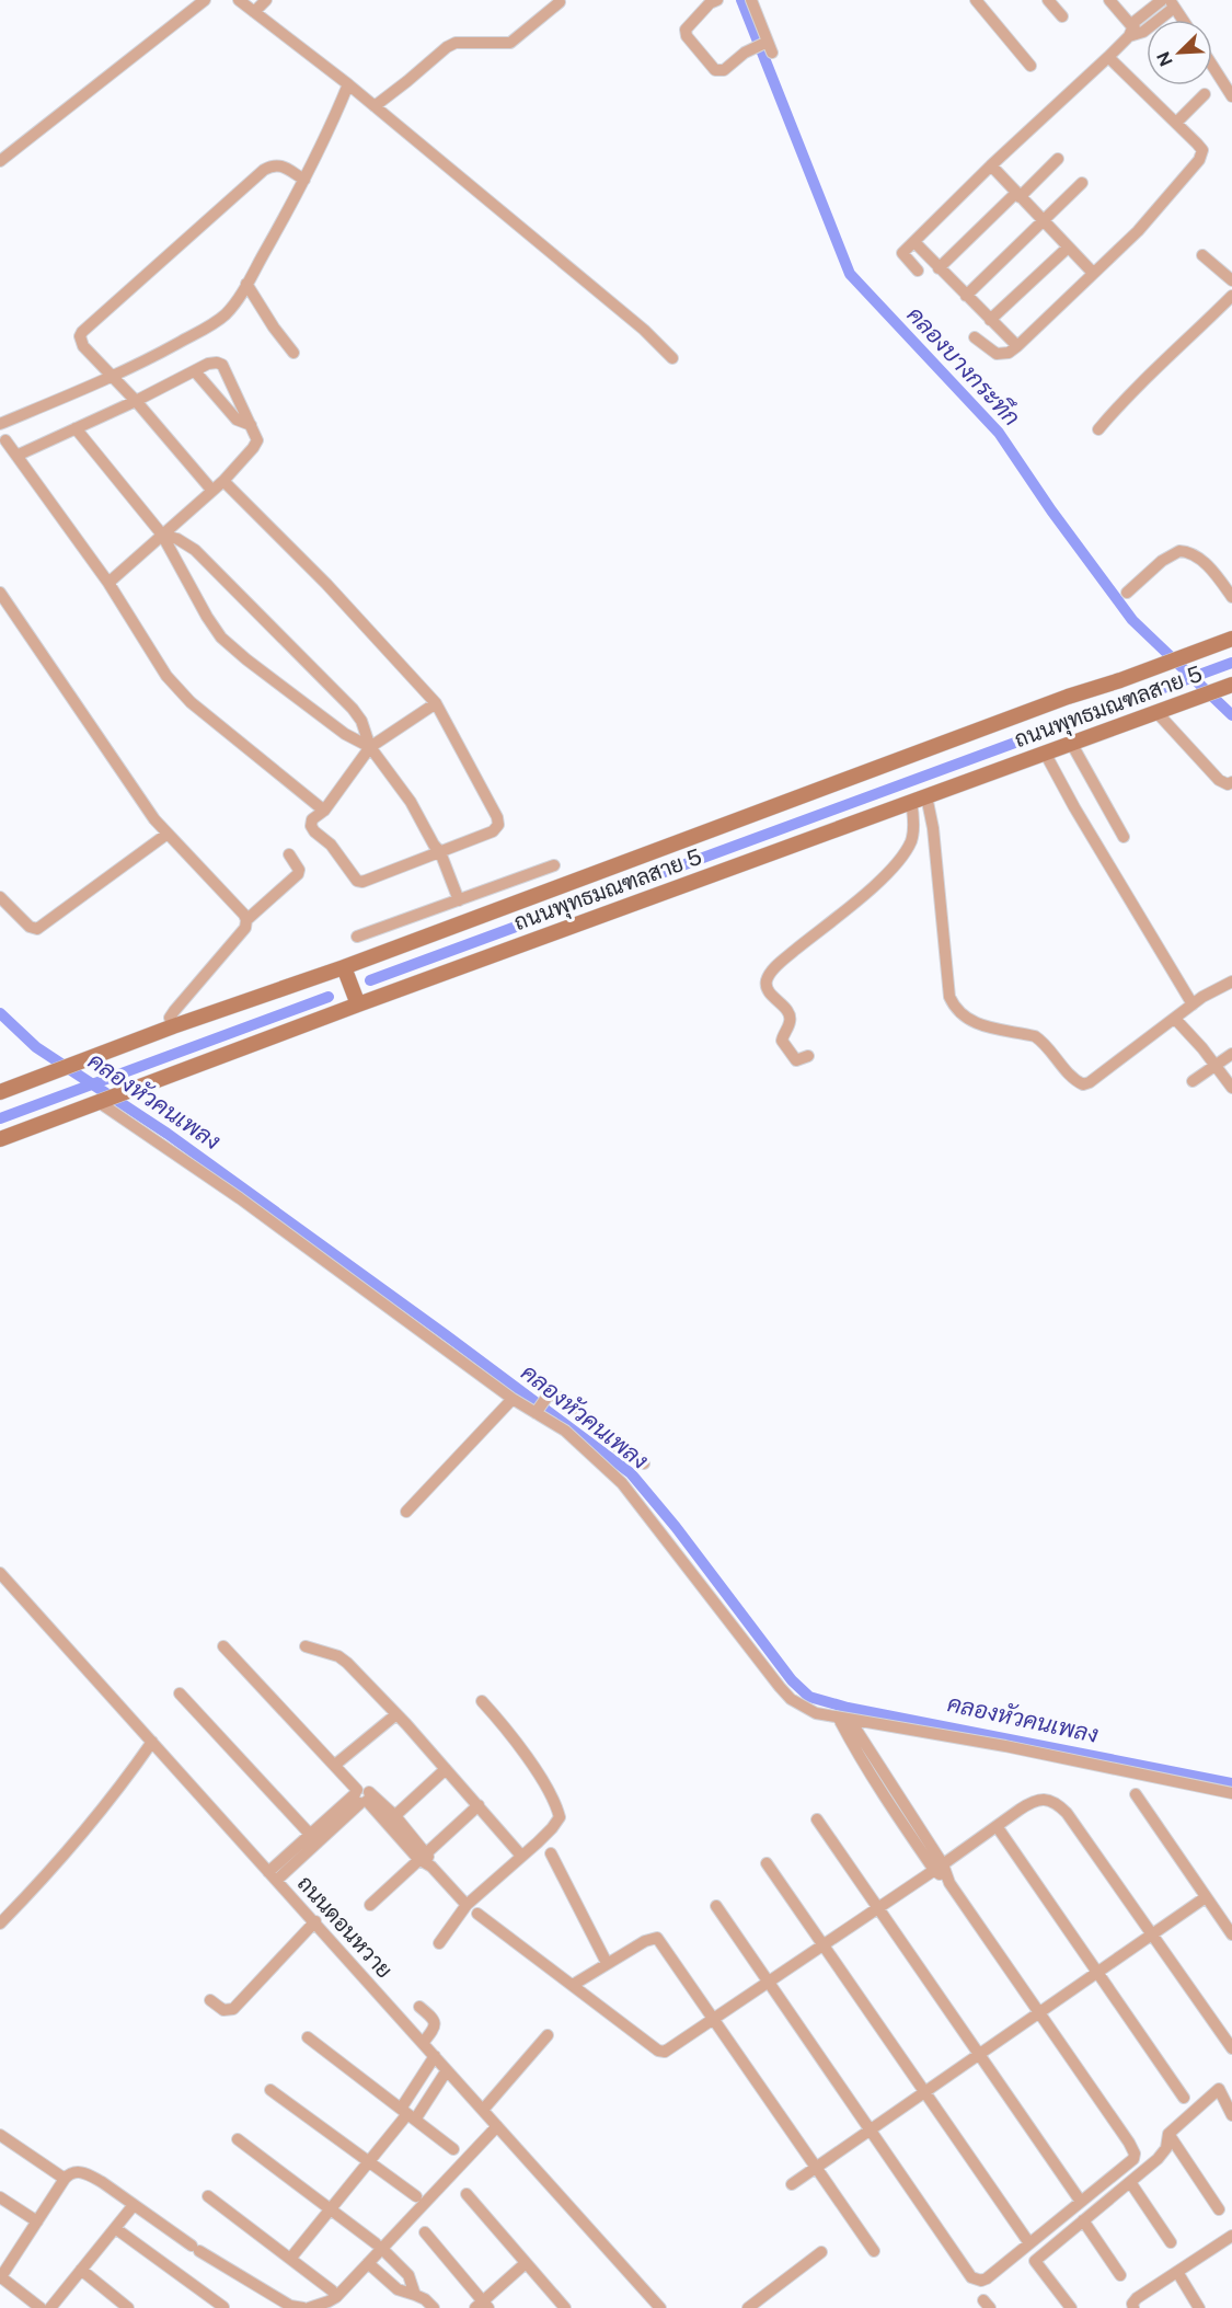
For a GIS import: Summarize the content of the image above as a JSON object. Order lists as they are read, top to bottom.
{
  "streets": {
    "main road": ["ถนนพุทธมณฑลสาย 5"],
    "street": ["ถนนดอนหวาย"]
  },
  "water": ["คลองบางกระทึก", "คลองหัวคนเพลง"],
  "north": "bottom left"
}
